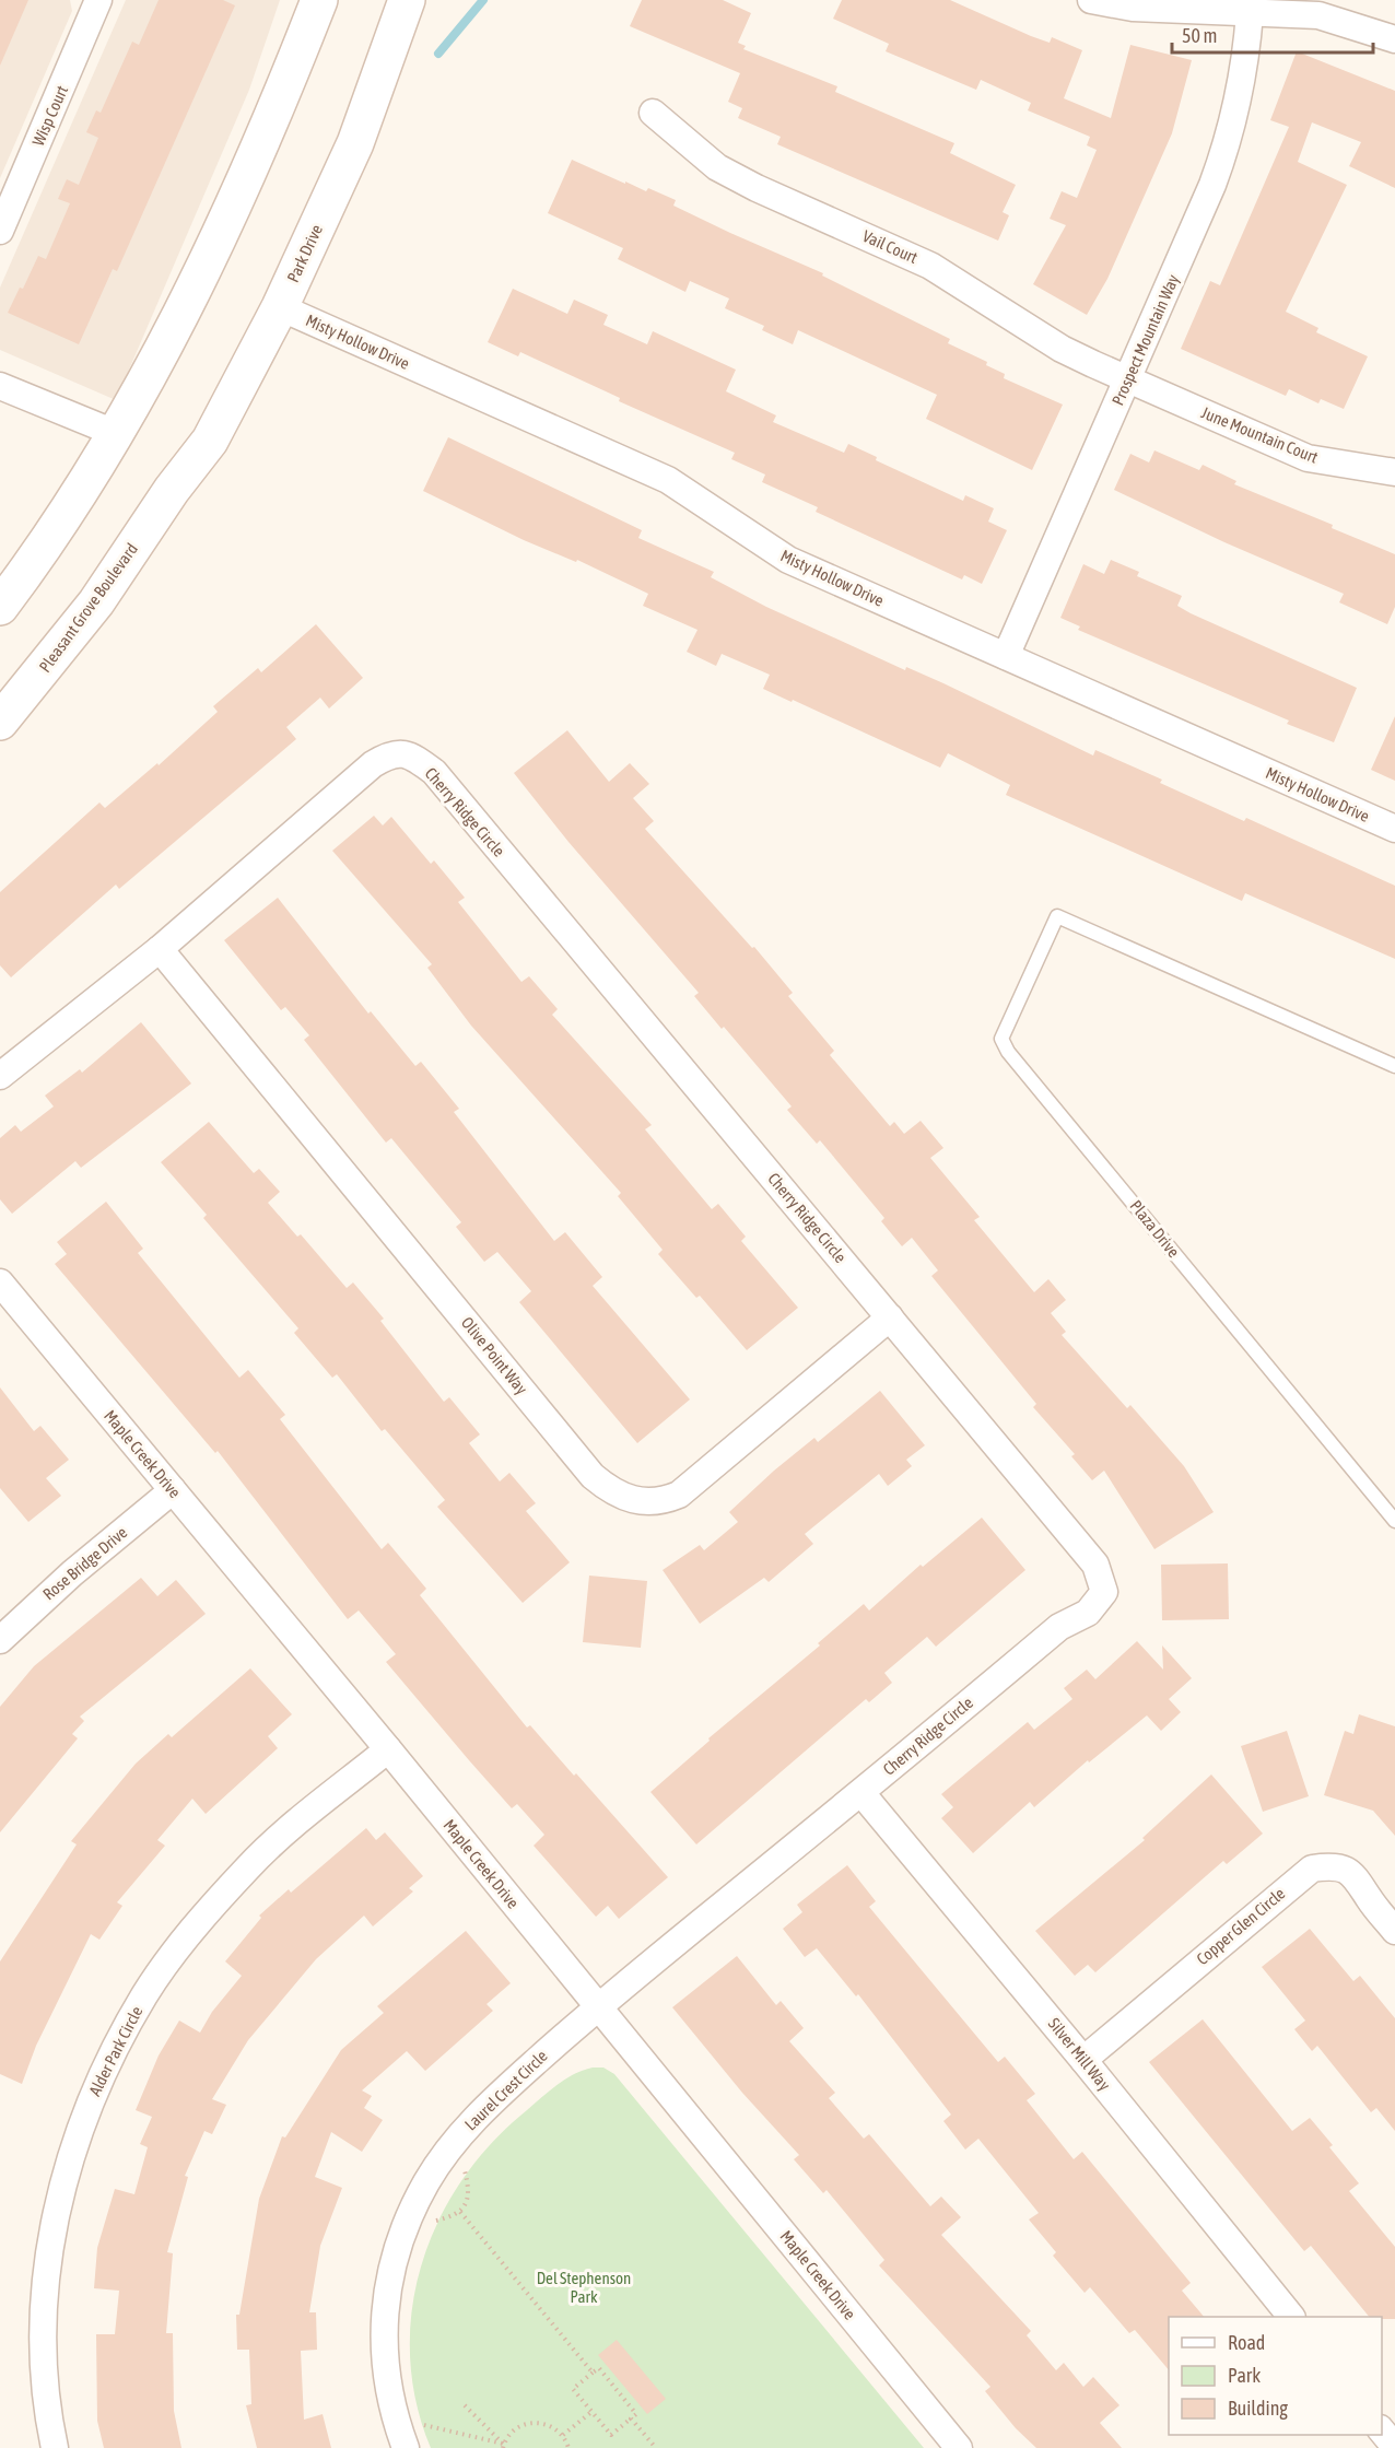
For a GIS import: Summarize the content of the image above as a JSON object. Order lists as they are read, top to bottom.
{
  "streets": {
    "main road": ["Park Drive", "Pleasant Grove Boulevard"],
    "street": [
      "Wisp Court",
      "Vail Court",
      "Prospect Mountain Way",
      "Misty Hollow Drive",
      "June Mountain Court",
      "Cherry Ridge Circle",
      "Olive Point Way",
      "Maple Creek Drive",
      "Rose Bridge Drive",
      "Copper Glen Circle",
      "Alder Park Circle",
      "Silver Mill Way",
      "Laurel Crest Circle"
    ],
    "lane": ["Plaza Drive"]
  },
  "crossings": [
    ["Vail Court", "Prospect Mountain Way"],
    ["Vail Court", "June Mountain Court"],
    ["Park Drive", "Misty Hollow Drive"],
    ["Park Drive", "Pleasant Grove Boulevard"],
    ["Prospect Mountain Way", "Misty Hollow Drive"],
    ["Prospect Mountain Way", "June Mountain Court"],
    ["Cherry Ridge Circle", "Olive Point Way"],
    ["Cherry Ridge Circle", "Maple Creek Drive"],
    ["Cherry Ridge Circle", "Silver Mill Way"],
    ["Cherry Ridge Circle", "Laurel Crest Circle"],
    ["Maple Creek Drive", "Rose Bridge Drive"],
    ["Maple Creek Drive", "Alder Park Circle"],
    ["Maple Creek Drive", "Laurel Crest Circle"],
    ["Copper Glen Circle", "Silver Mill Way"]
  ],
  "parks": ["Del Stephenson Park"],
  "legend": ["Road", "Park", "Building"],
  "scale_bar": "50 m"
}
